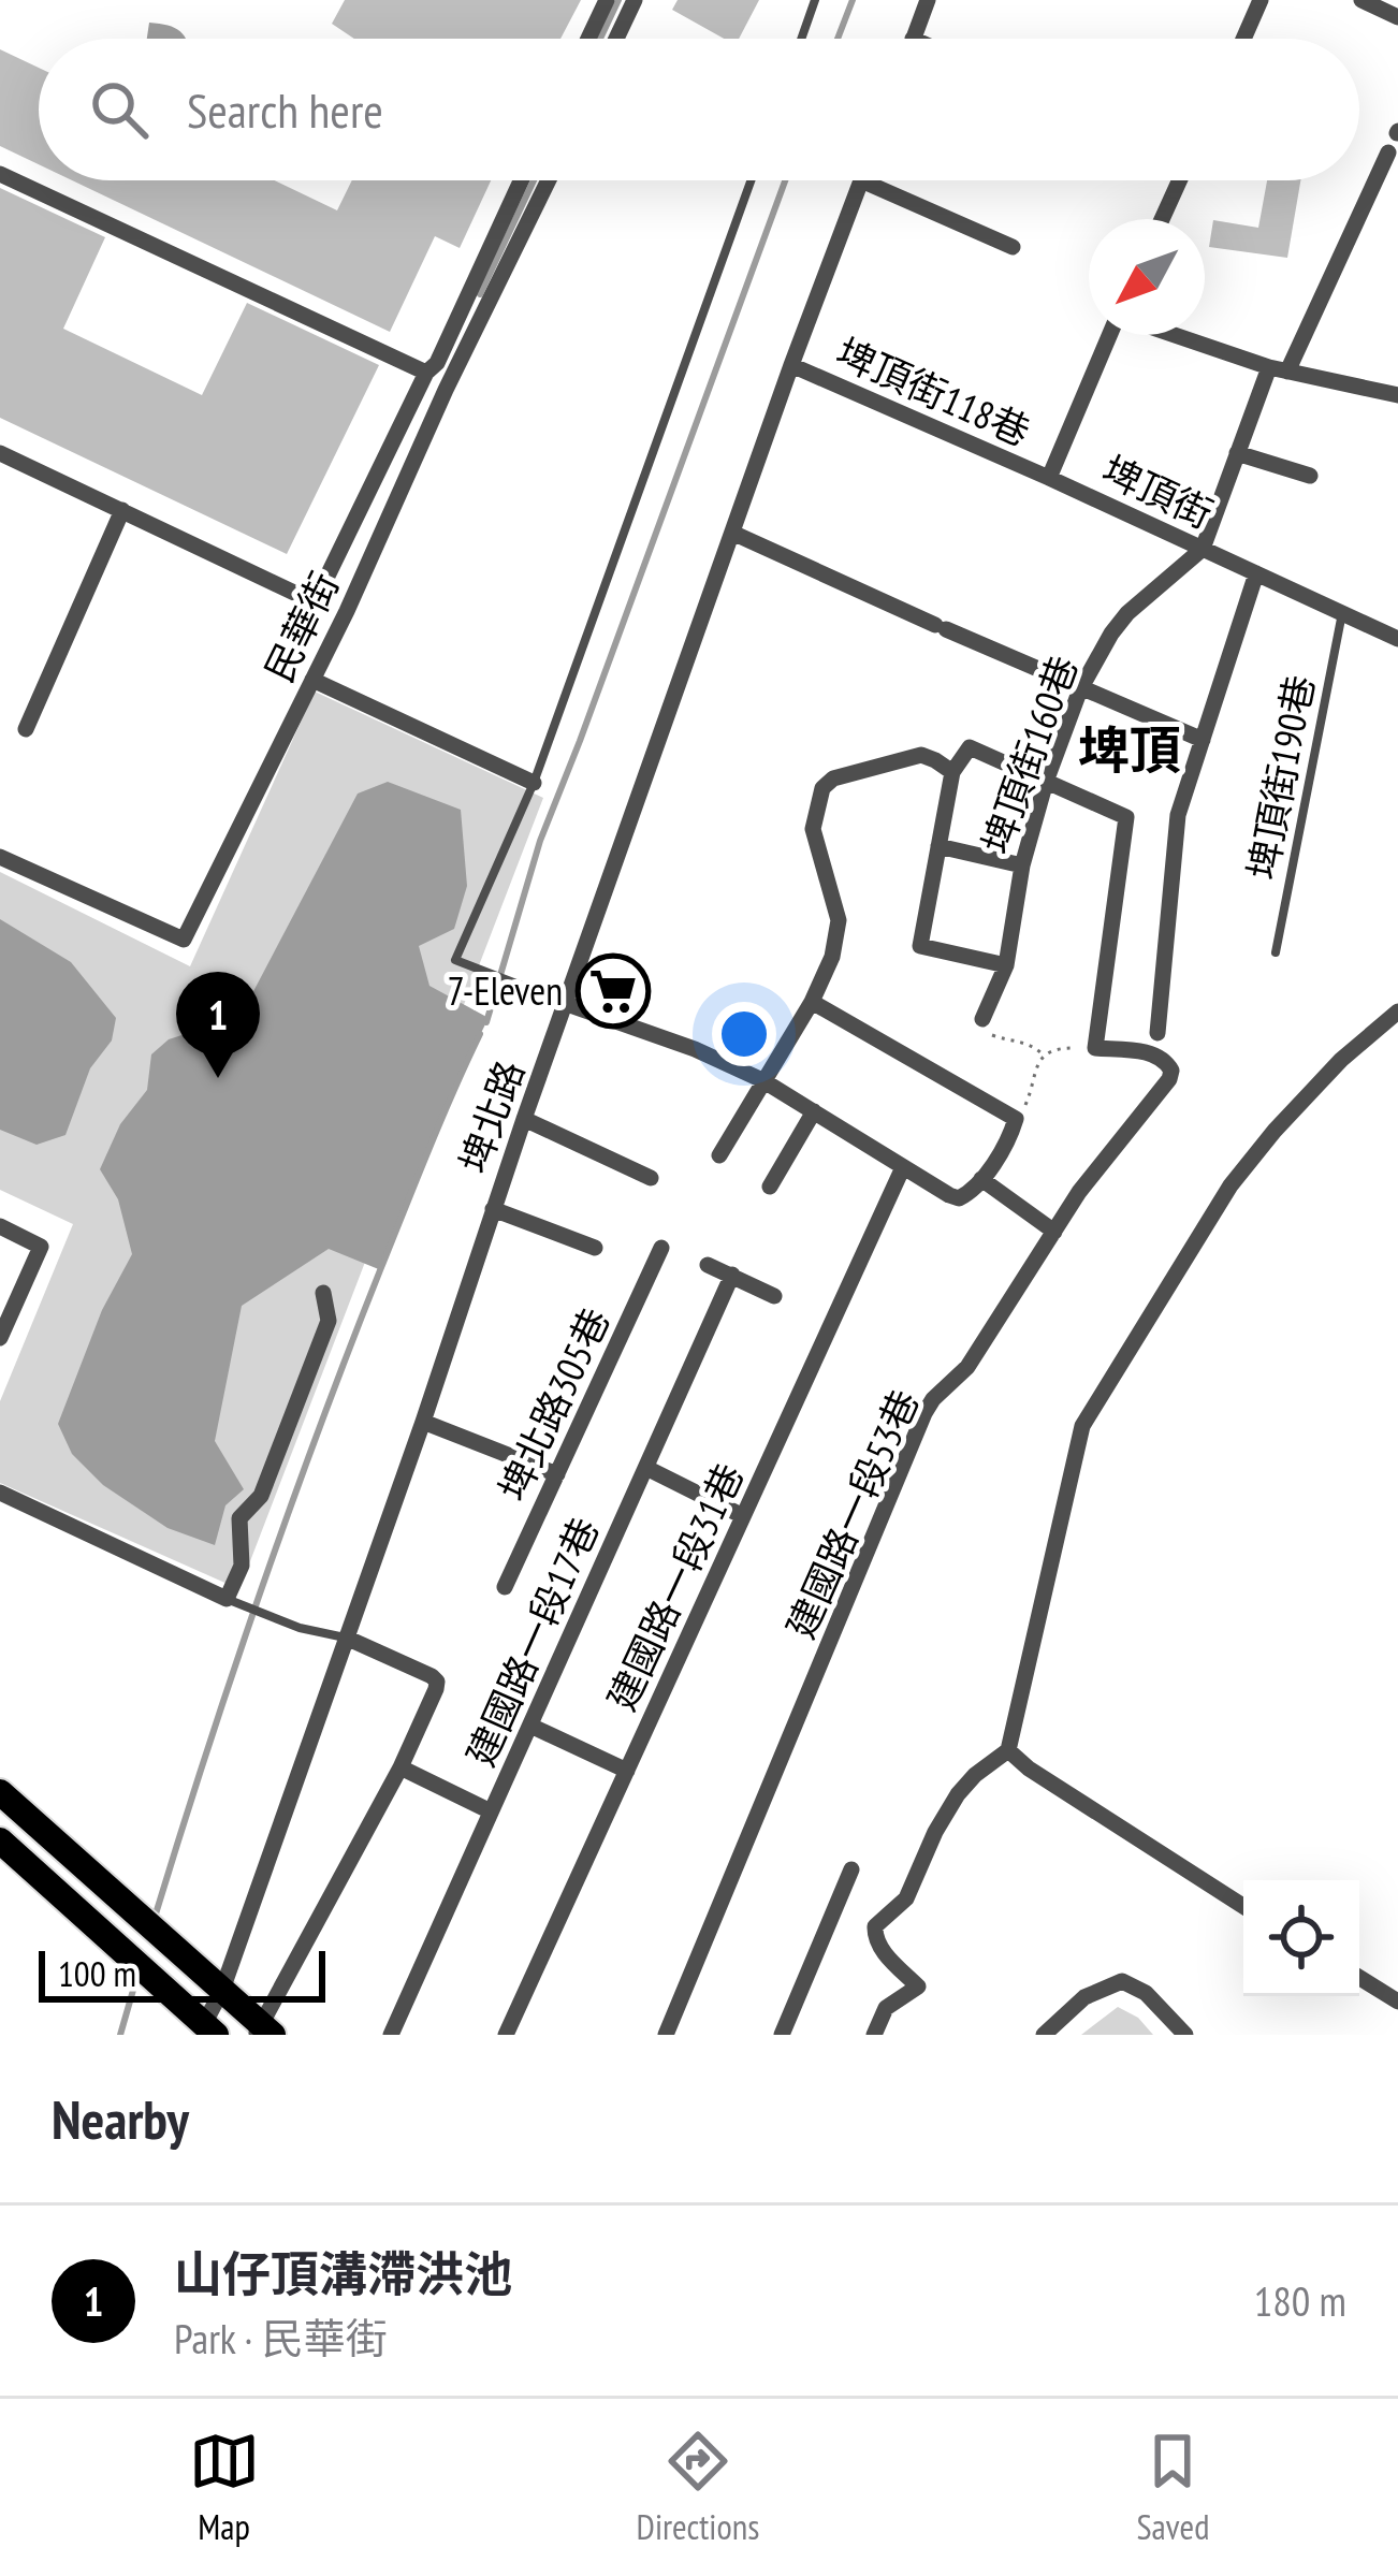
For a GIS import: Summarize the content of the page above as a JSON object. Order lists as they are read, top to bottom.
{
  "streets": {
    "street": [
      "埤頂街118巷",
      "埤頂街",
      "民華街",
      "埤頂街160巷",
      "埤北路",
      "埤北路305巷",
      "建國路一段53巷",
      "建國路一段31巷",
      "建國路一段17巷"
    ],
    "lane": ["埤頂街190巷"]
  },
  "crossings": [
    ["埤頂街118巷", "埤頂街"],
    ["埤頂街118巷", "埤北路"],
    ["埤頂街", "埤頂街160巷"],
    ["埤頂街", "埤頂街190巷"]
  ],
  "districts": ["埤頂"],
  "places": {
    "supermarket": ["7-Eleven"]
  },
  "scale_bar": "100 m",
  "north": "bottom left",
  "page": {
    "search": "Search here",
    "pins": "1",
    "scale": "100 m",
    "heading": "Nearby",
    "list": [
      {
        "mark": "1",
        "name": "山仔頂溝滯洪池",
        "note": "Park · 民華街",
        "value": "180 m"
      }
    ],
    "nav": ["Map", "Directions", "Saved"]
  }
}
